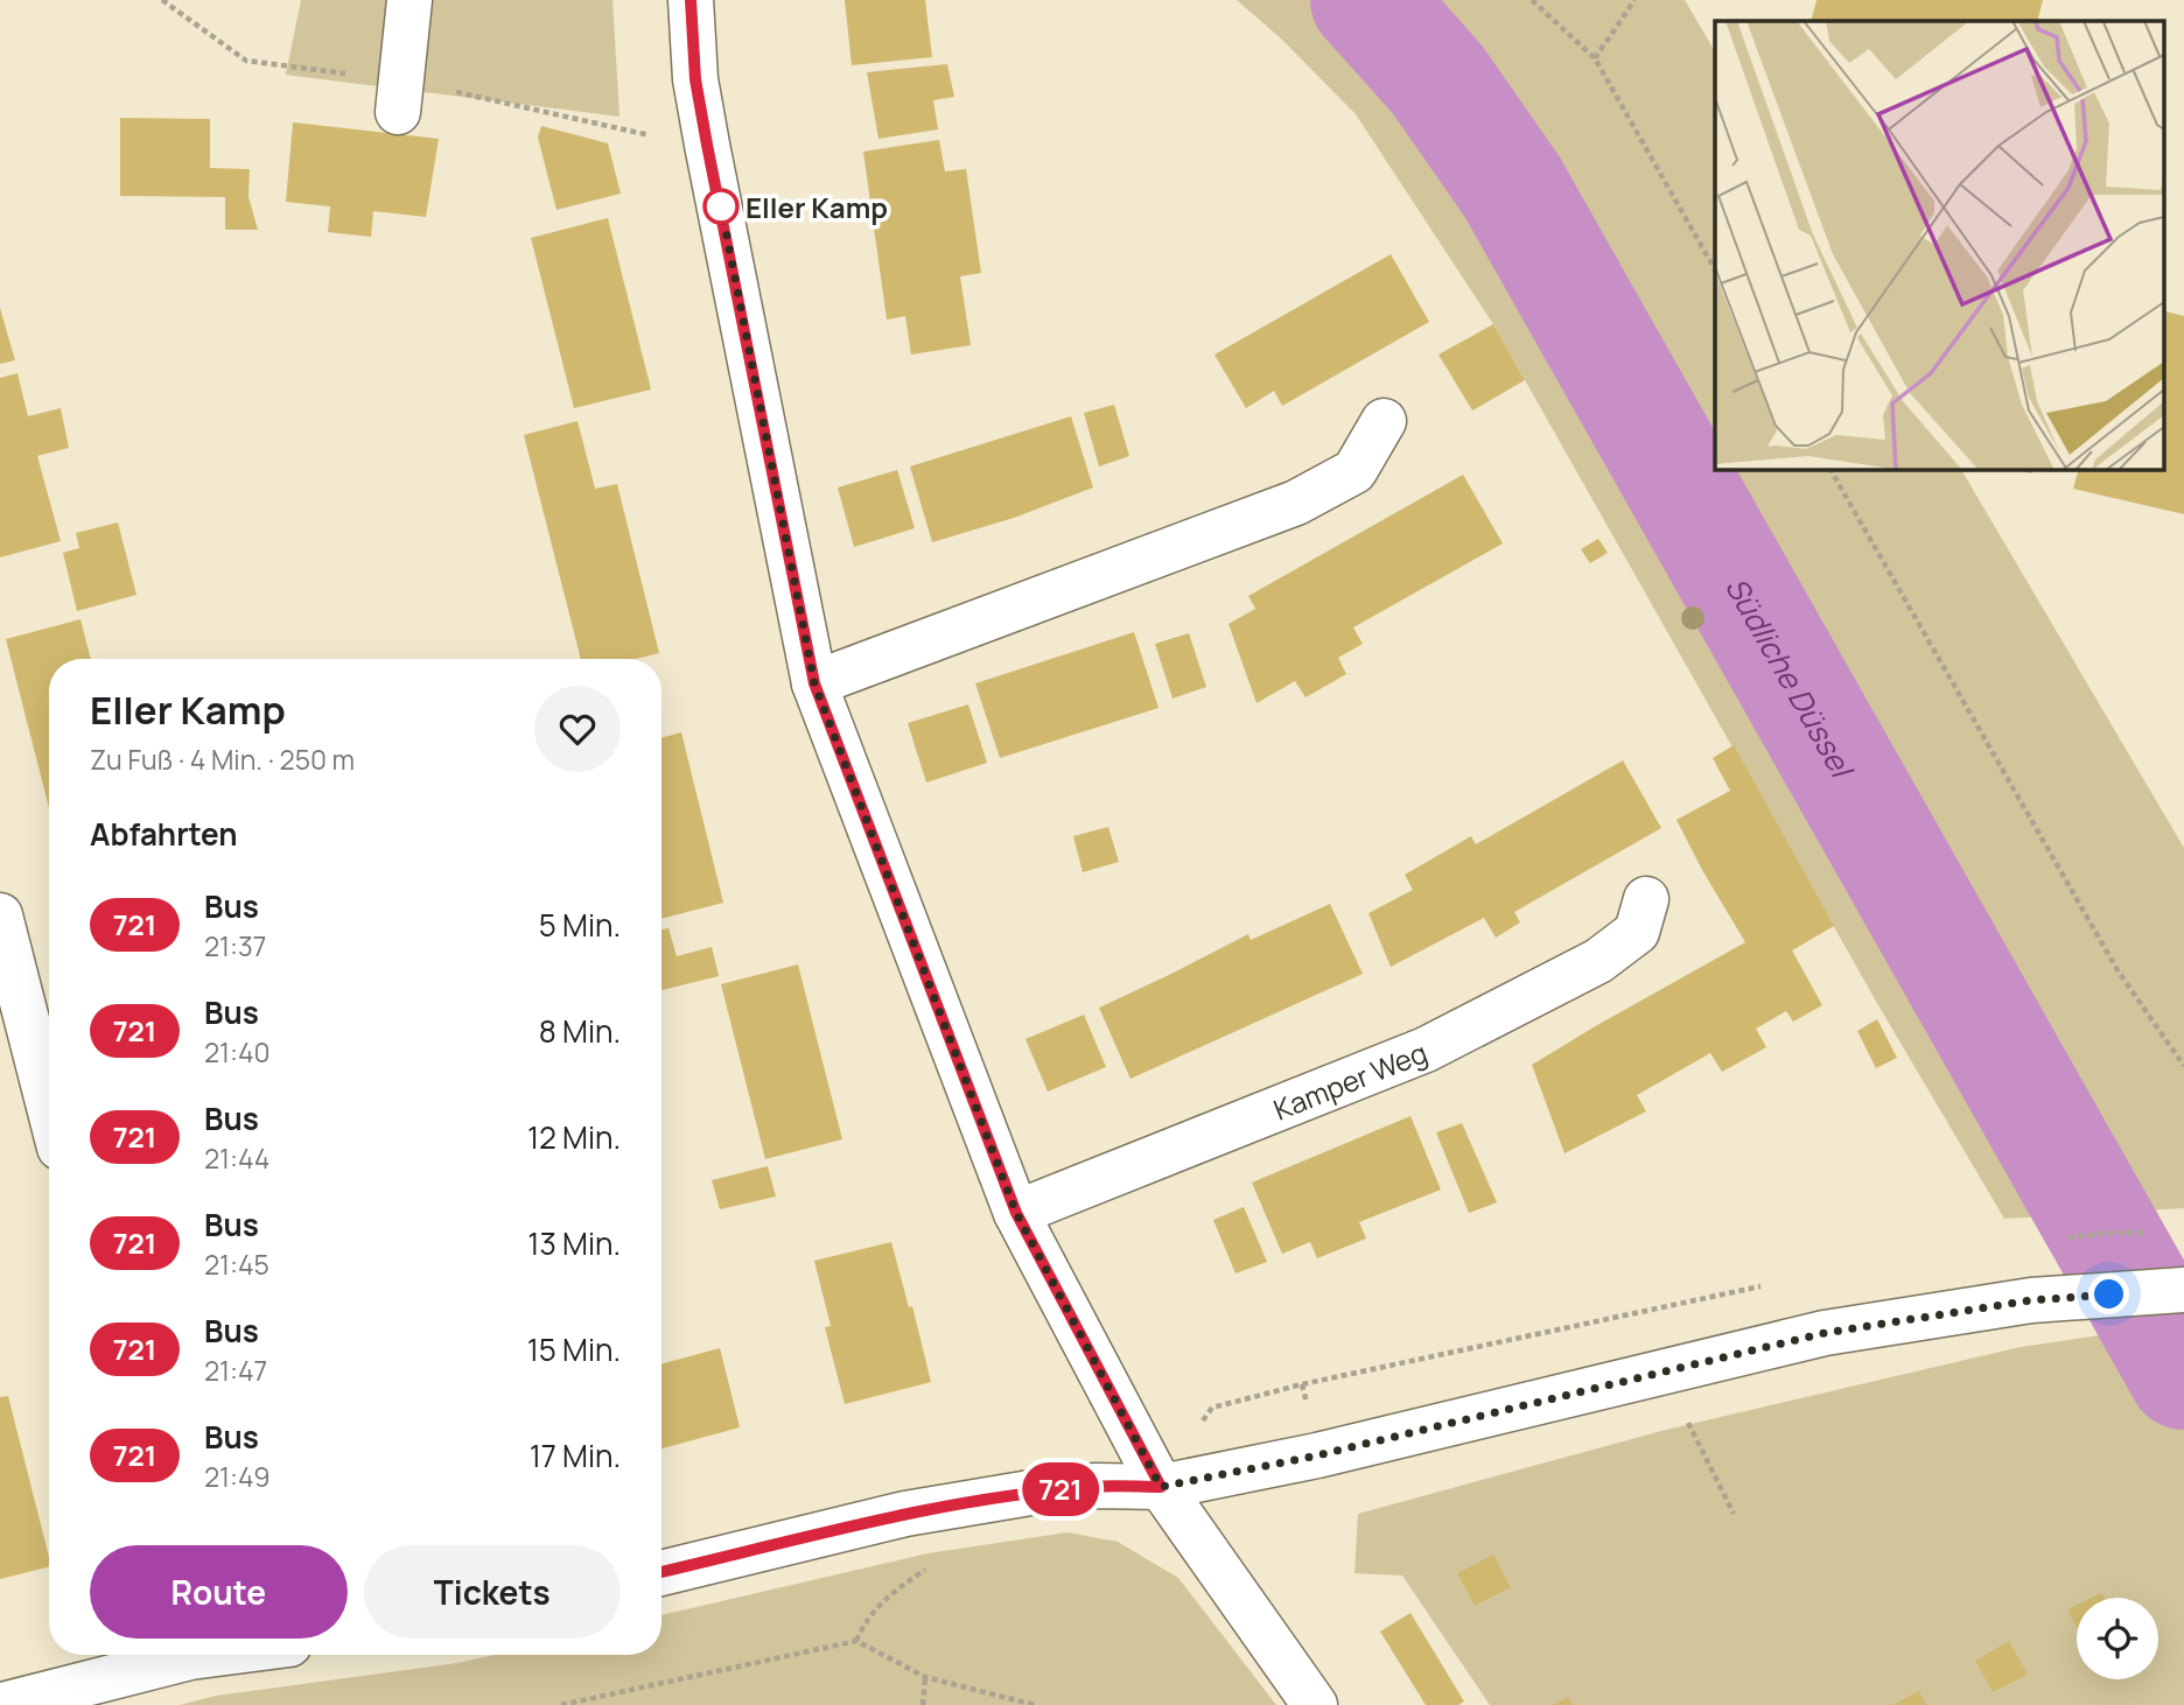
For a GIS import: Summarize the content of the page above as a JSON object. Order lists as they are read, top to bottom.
{
  "streets": {
    "street": ["Kamper Weg"]
  },
  "water": ["Südliche Düssel"],
  "places": ["Eller Kamp"],
  "lines": ["bus line 721"],
  "page": {
    "on_map": "721",
    "heading": [
      ["Eller Kamp", "Zu Fuß · 4 Min. · 250 m"],
      "Abfahrten"
    ],
    "list": [
      {
        "mark": "721",
        "name": "Bus",
        "note": "21:37",
        "value": "5 Min."
      },
      {
        "mark": "721",
        "name": "Bus",
        "note": "21:40",
        "value": "8 Min."
      },
      {
        "mark": "721",
        "name": "Bus",
        "note": "21:44",
        "value": "12 Min."
      },
      {
        "mark": "721",
        "name": "Bus",
        "note": "21:45",
        "value": "13 Min."
      },
      {
        "mark": "721",
        "name": "Bus",
        "note": "21:47",
        "value": "15 Min."
      },
      {
        "mark": "721",
        "name": "Bus",
        "note": "21:49",
        "value": "17 Min."
      }
    ],
    "buttons": ["Route", "Tickets"]
  }
}
